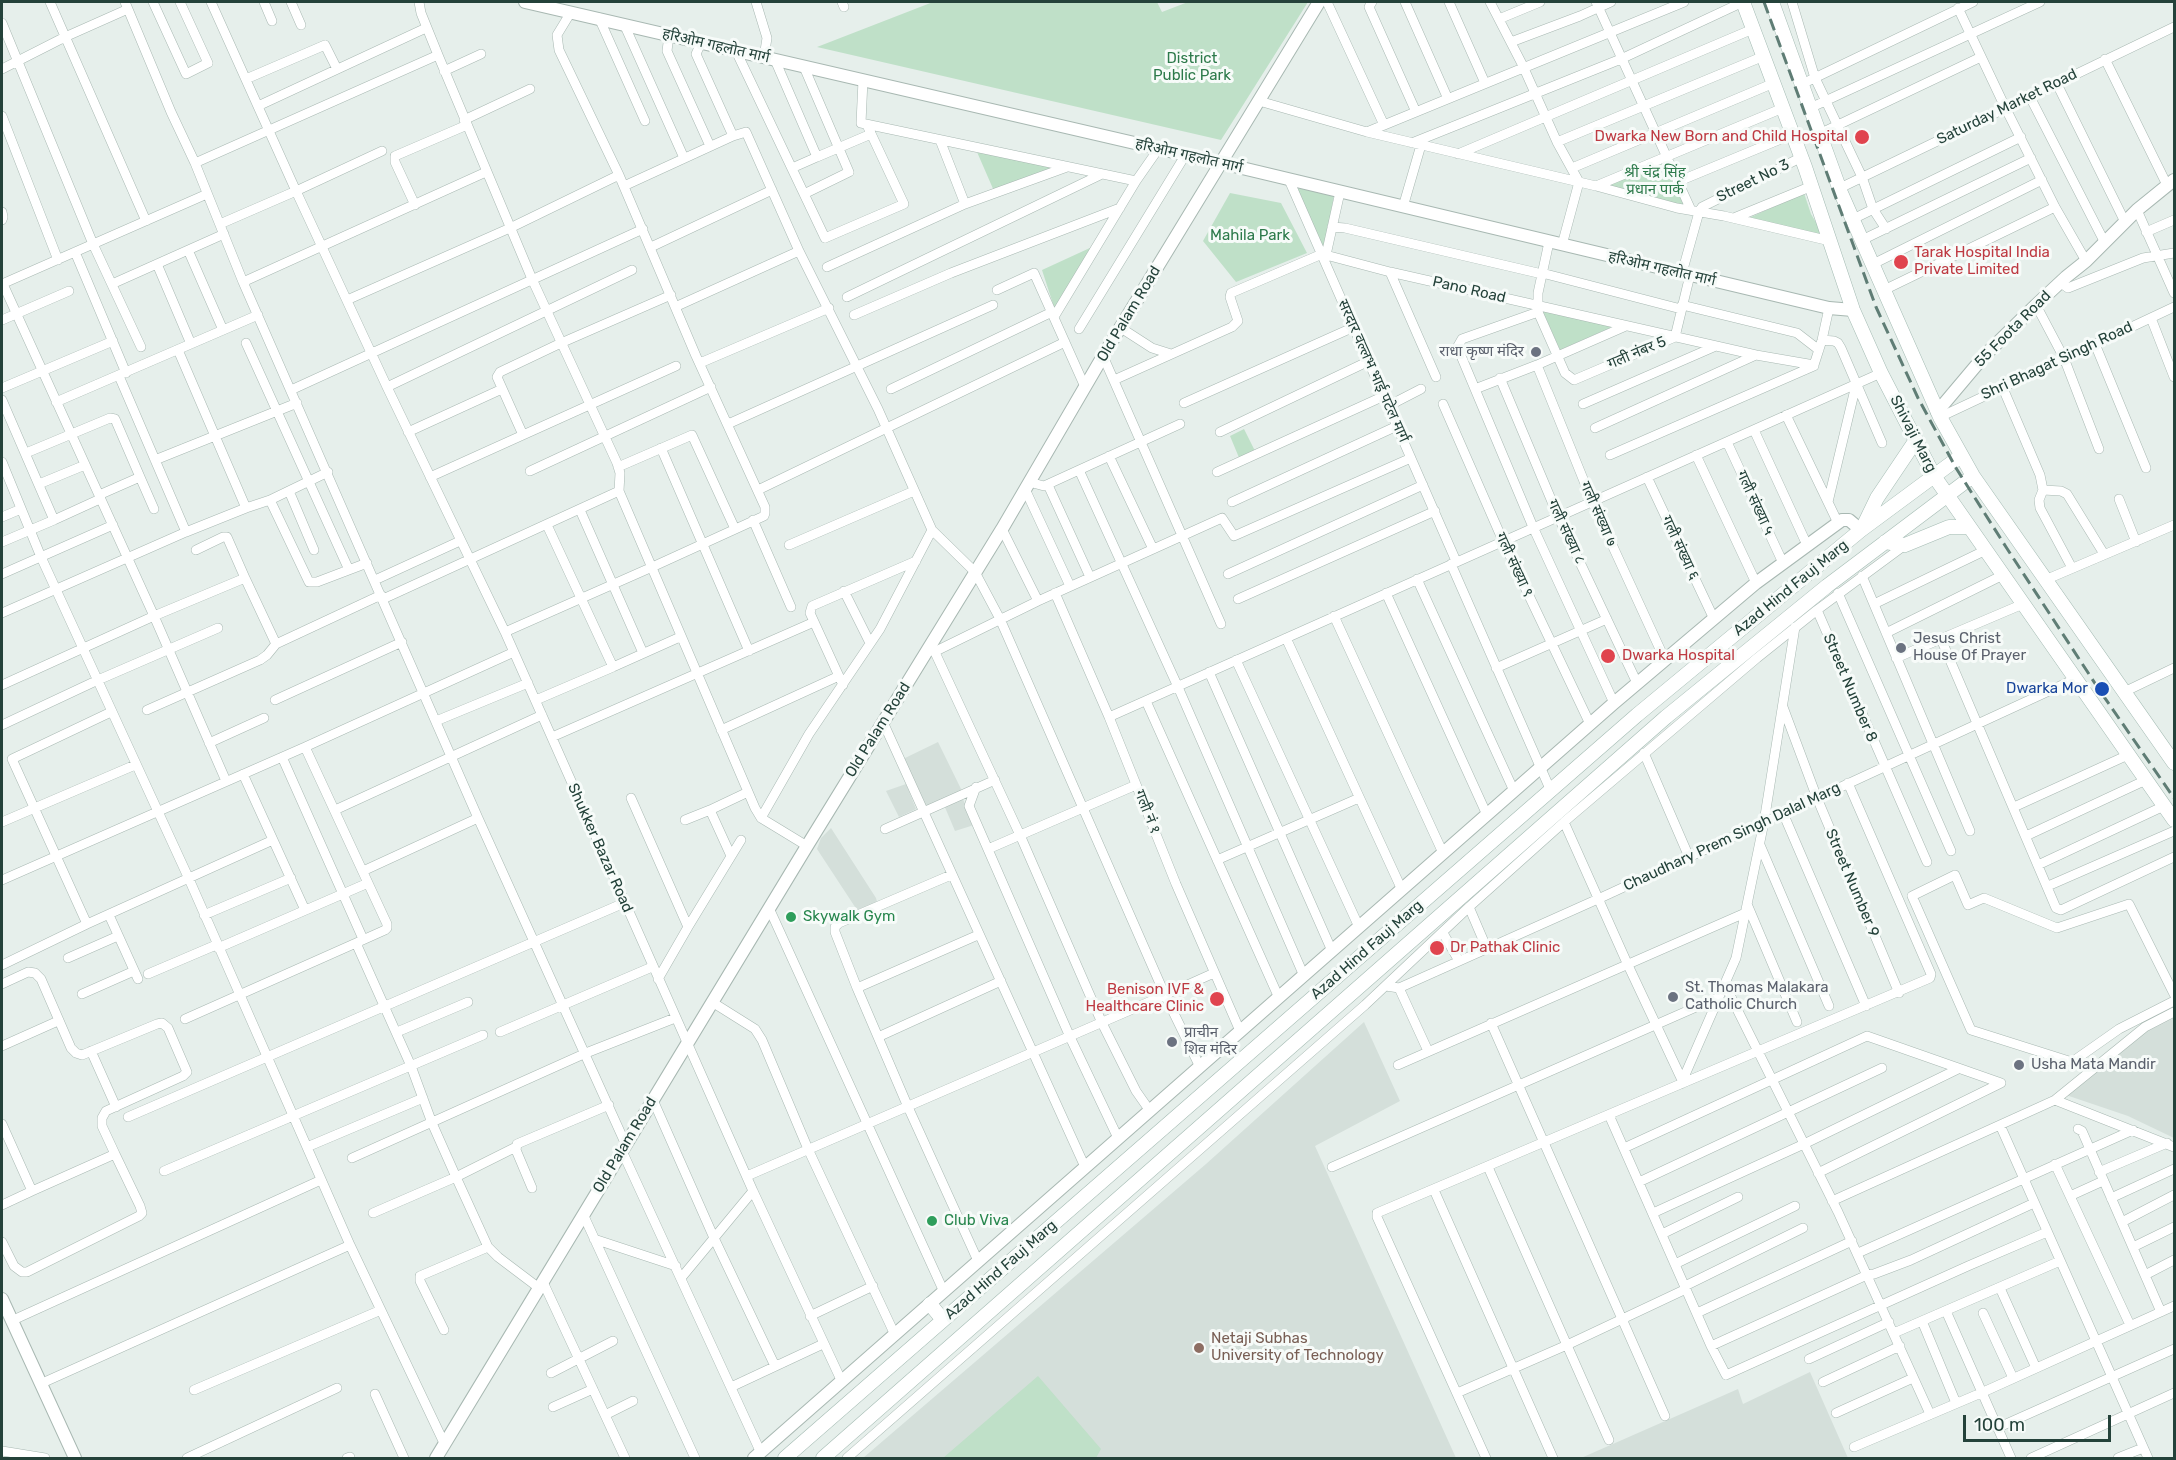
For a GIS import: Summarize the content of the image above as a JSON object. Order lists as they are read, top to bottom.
{
  "streets": {
    "main road": ["Shivaji Marg", "Azad Hind Fauj Marg"],
    "street": [
      "हरिओम गहलोत मार्ग",
      "Saturday Market Road",
      "Street No 3",
      "Pano Road",
      "Old Palam Road",
      "55 Foota Road",
      "गली नंबर 5",
      "Shri Bhagat Singh Road",
      "सरदार वल्लभ भाई पटेल मार्ग",
      "गली संख्या ५",
      "गली संख्या ७",
      "गली संख्या ८",
      "गली संख्या ६",
      "गली संख्या ९",
      "Street Number 8",
      "गली नं १",
      "Chaudhary Prem Singh Dalal Marg",
      "Shukker Bazar Road",
      "Street Number 9"
    ]
  },
  "crossings": [
    ["हरिओम गहलोत मार्ग", "Old Palam Road"],
    ["हरिओम गहलोत मार्ग", "गली नंबर 5"],
    ["हरिओम गहलोत मार्ग", "सरदार वल्लभ भाई पटेल मार्ग"],
    ["हरिओम गहलोत मार्ग", "Shivaji Marg"],
    ["Street No 3", "Shivaji Marg"],
    ["Pano Road", "गली नंबर 5"],
    ["Pano Road", "सरदार वल्लभ भाई पटेल मार्ग"],
    ["Old Palam Road", "Shukker Bazar Road"],
    ["55 Foota Road", "Shri Bhagat Singh Road"],
    ["सरदार वल्लभ भाई पटेल मार्ग", "Azad Hind Fauj Marg"],
    ["Shivaji Marg", "Azad Hind Fauj Marg"],
    ["Shivaji Marg", "Chaudhary Prem Singh Dalal Marg"],
    ["Street Number 8", "Chaudhary Prem Singh Dalal Marg"],
    ["Chaudhary Prem Singh Dalal Marg", "Street Number 9"]
  ],
  "parks": ["District Public Park", "श्री चंद्र सिंह प्रधान पार्क", "Mahila Park"],
  "places": [
    "Dwarka New Born and Child Hospital",
    "Tarak Hospital India Private Limited",
    "राधा कृष्ण मंदिर",
    "Jesus Christ House Of Prayer",
    "Dwarka Hospital",
    "Dwarka Mor",
    "Skywalk Gym",
    "Dr Pathak Clinic",
    "St. Thomas Malakara Catholic Church",
    "Benison IVF & Healthcare Clinic",
    "प्राचीन शिव मंदिर",
    "Usha Mata Mandir",
    "Club Viva",
    "Netaji Subhas University of Technology"
  ],
  "scale_bar": "100 m"
}
